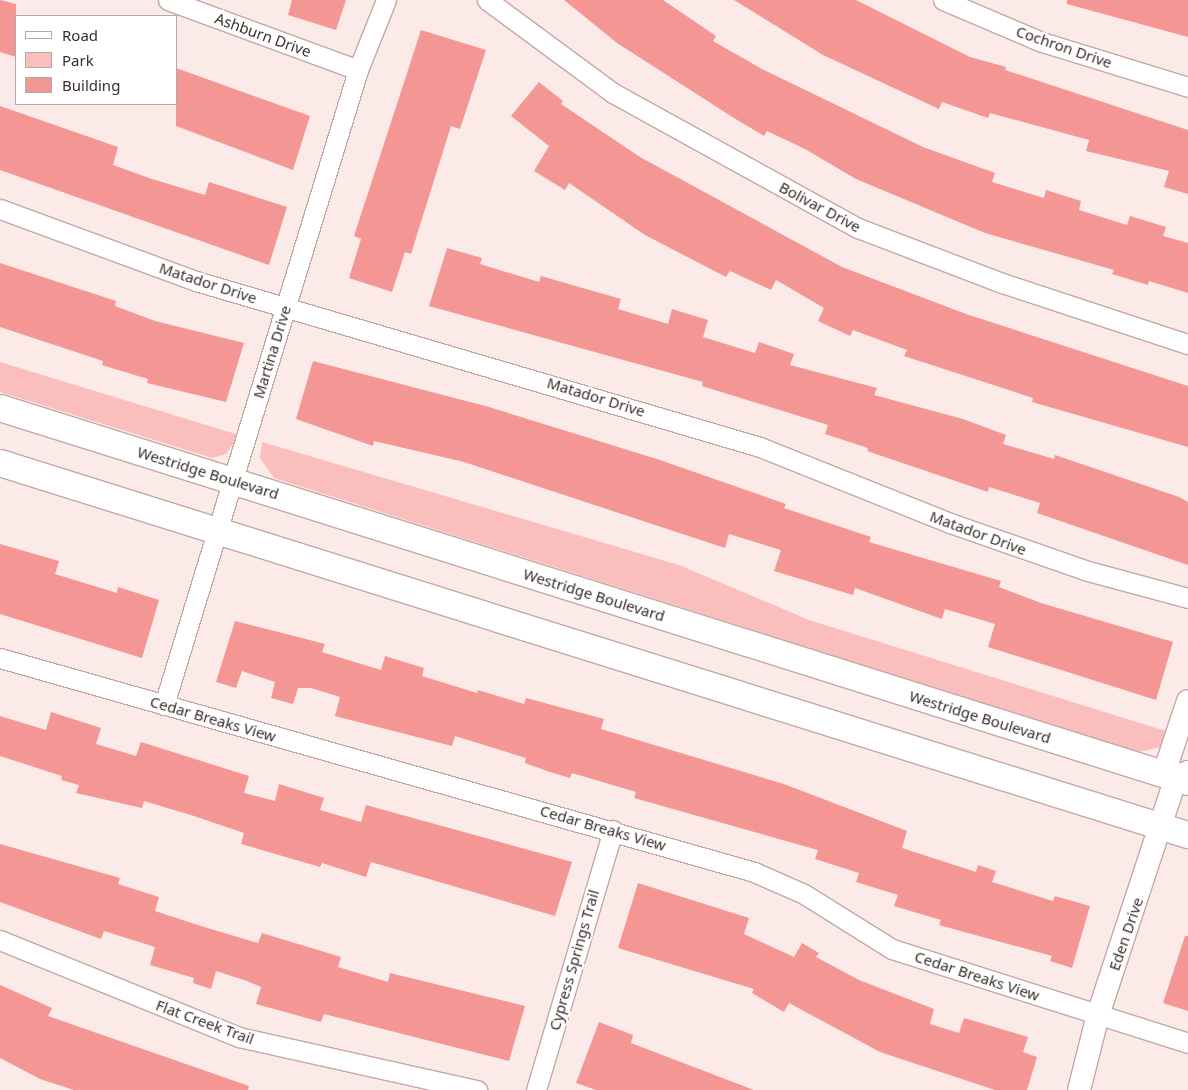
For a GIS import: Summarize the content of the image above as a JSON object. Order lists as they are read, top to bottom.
{
  "streets": {
    "main road": ["Westridge Boulevard"],
    "street": [
      "Ashburn Drive",
      "Cochron Drive",
      "Bolivar Drive",
      "Matador Drive",
      "Martina Drive",
      "Cedar Breaks View",
      "Eden Drive",
      "Cypress Springs Trail",
      "Flat Creek Trail"
    ]
  },
  "crossings": [
    ["Ashburn Drive", "Martina Drive"],
    ["Matador Drive", "Martina Drive"],
    ["Martina Drive", "Westridge Boulevard"],
    ["Martina Drive", "Cedar Breaks View"],
    ["Westridge Boulevard", "Eden Drive"],
    ["Cedar Breaks View", "Eden Drive"],
    ["Cedar Breaks View", "Cypress Springs Trail"]
  ],
  "legend": ["Road", "Park", "Building"]
}
